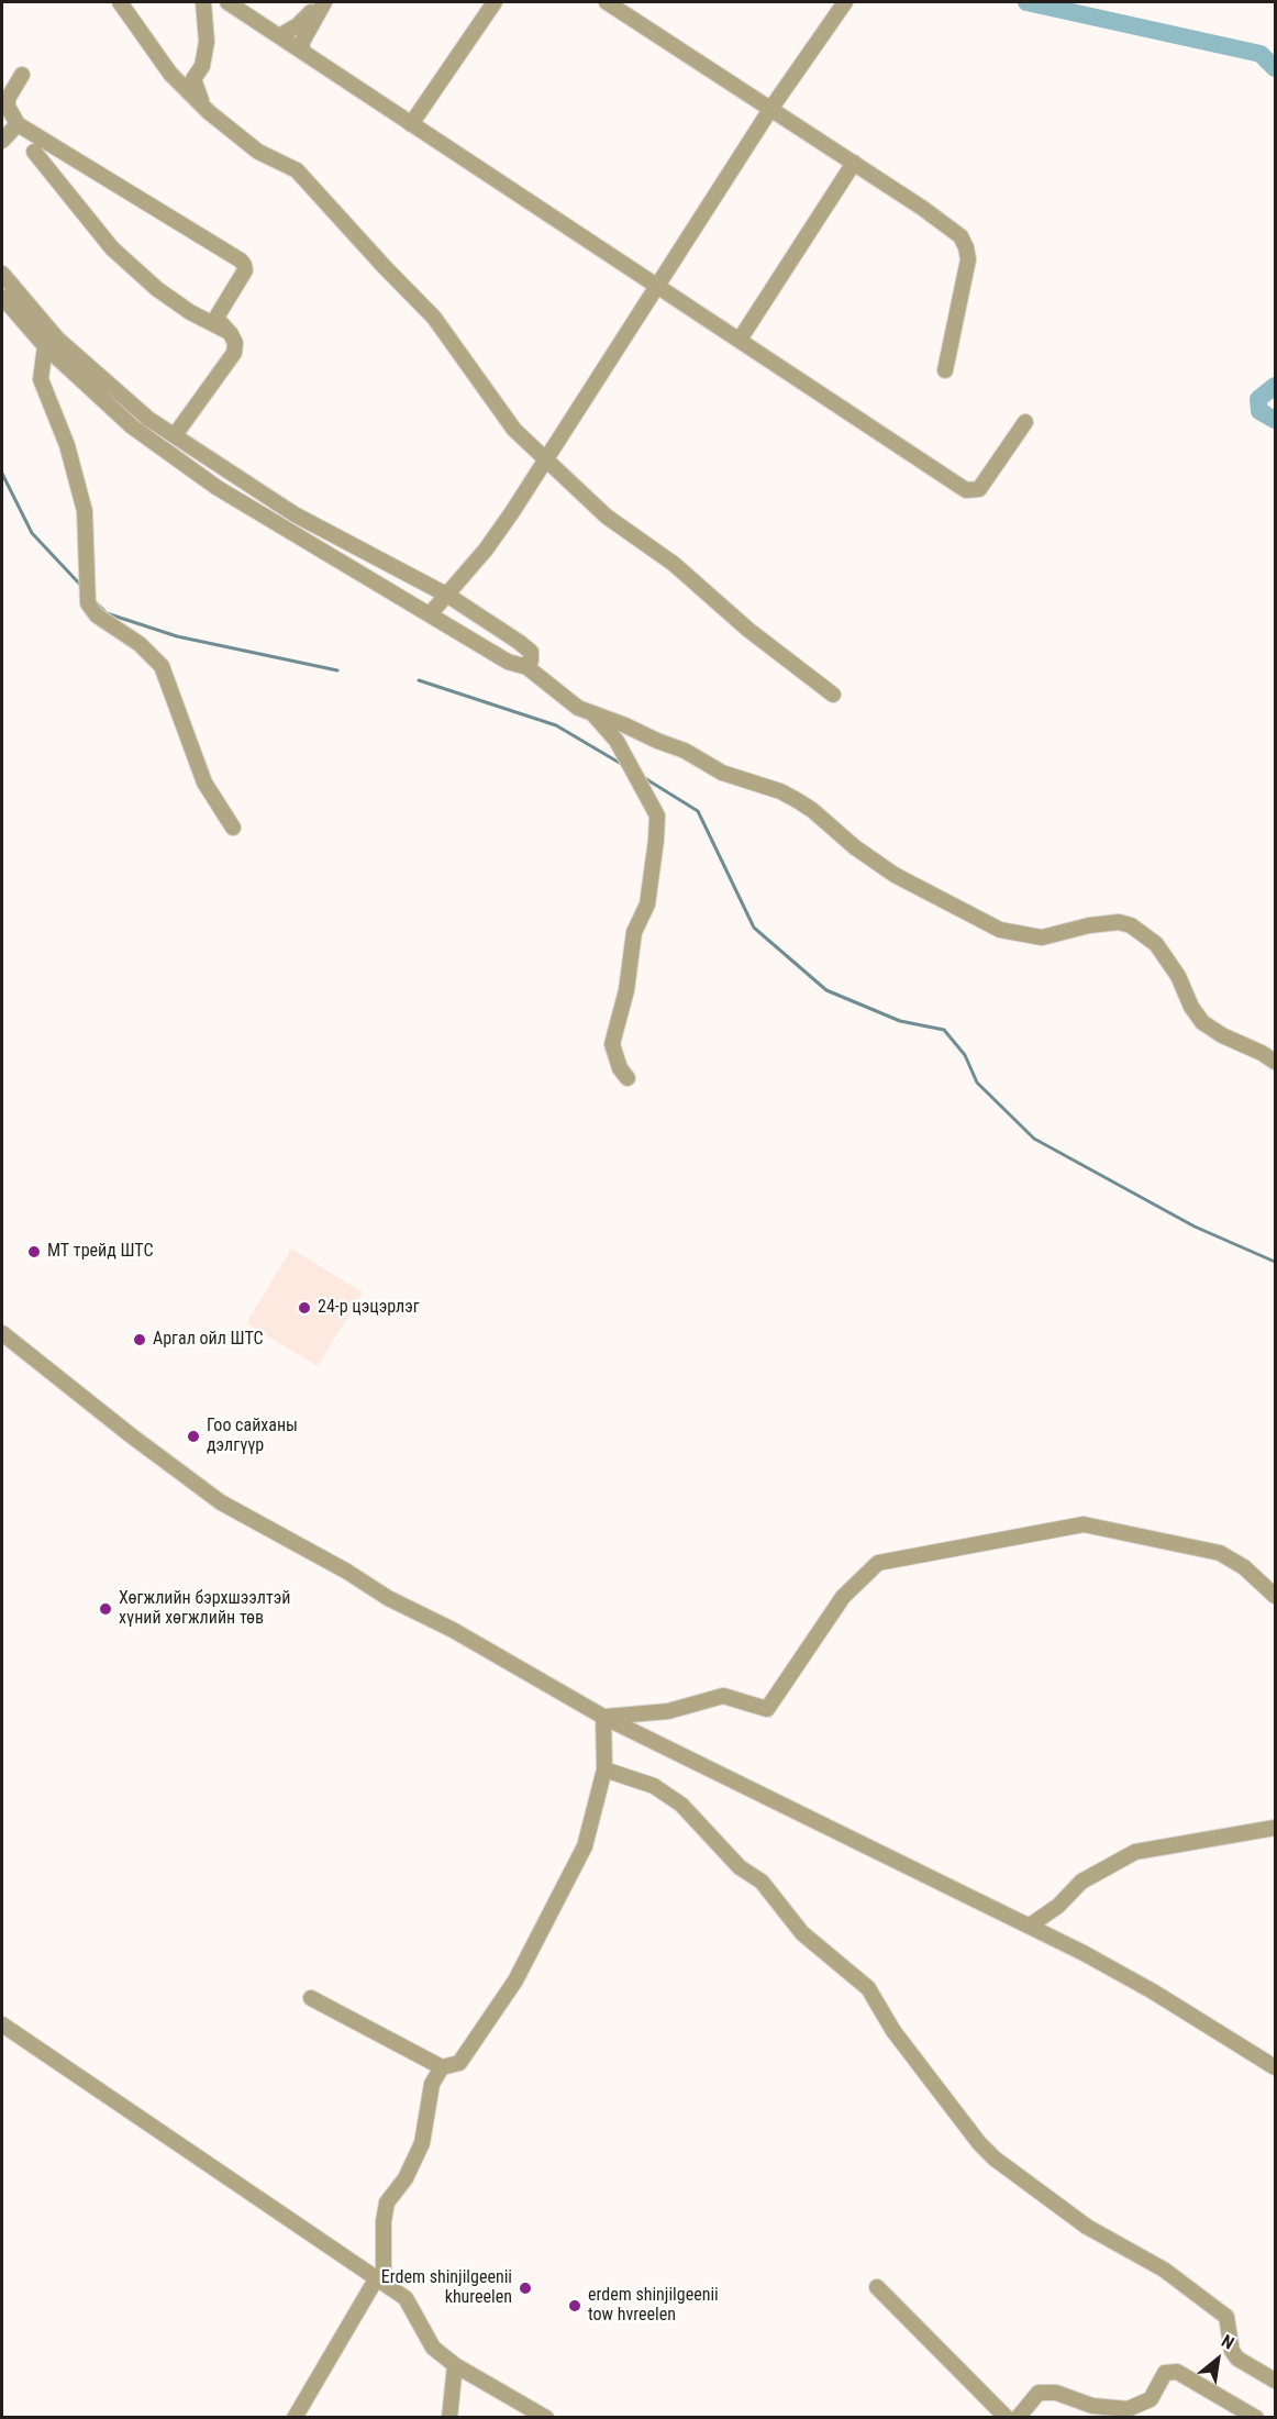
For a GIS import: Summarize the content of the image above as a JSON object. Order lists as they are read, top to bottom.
{
  "places": [
    "МТ трейд ШТС",
    "24-р цэцэрлэг",
    "Аргал ойл ШТС",
    "Гоо сайханы дэлгүүр",
    "Хөгжлийн бэрхшээлтэй хүний хөгжлийн төв",
    "Erdem shinjilgeenii khureelen",
    "erdem shinjilgeenii tow hvreelen"
  ],
  "north": "top right"
}
